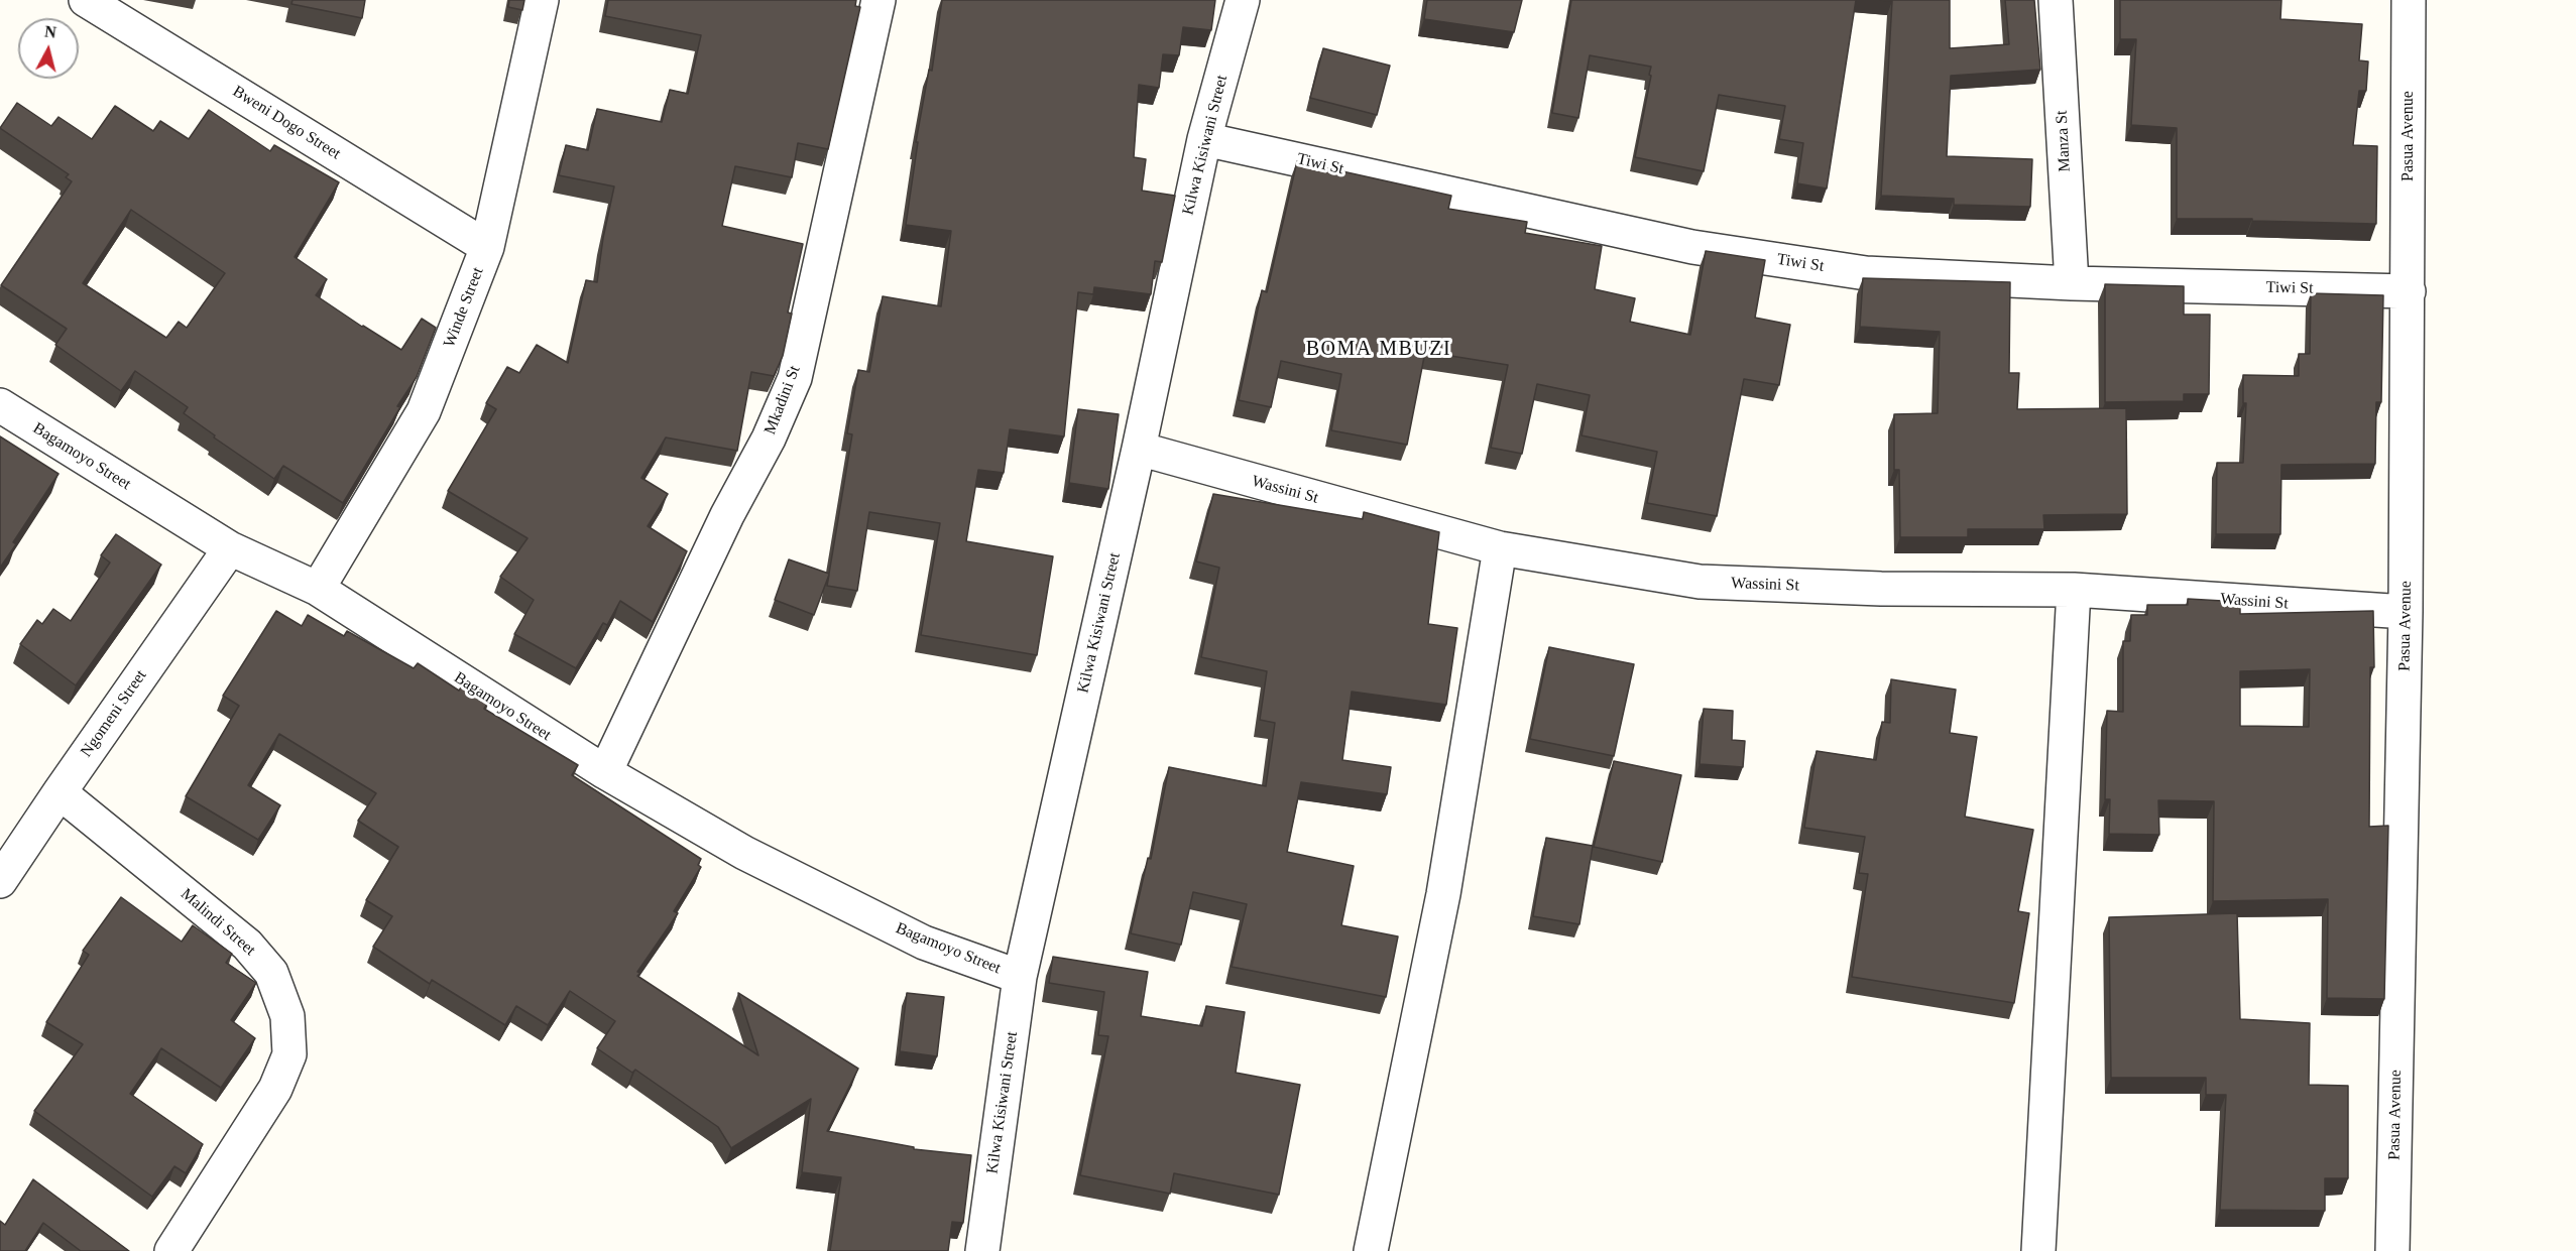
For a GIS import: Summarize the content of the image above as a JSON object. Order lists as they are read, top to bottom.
{
  "streets": {
    "street": [
      "Bweni Dogo Street",
      "Pasua Avenue",
      "Manza St",
      "Kilwa Kisiwani Street",
      "Tiwi St",
      "Winde Street",
      "Mkadini St",
      "Bagamoyo Street",
      "Wassini St",
      "Ngomeni Street",
      "Malindi Street"
    ]
  },
  "crossings": [
    ["Bweni Dogo Street", "Winde Street"],
    ["Pasua Avenue", "Tiwi St"],
    ["Pasua Avenue", "Wassini St"],
    ["Manza St", "Tiwi St"],
    ["Kilwa Kisiwani Street", "Tiwi St"],
    ["Kilwa Kisiwani Street", "Bagamoyo Street"],
    ["Kilwa Kisiwani Street", "Wassini St"],
    ["Winde Street", "Bagamoyo Street"],
    ["Mkadini St", "Bagamoyo Street"],
    ["Bagamoyo Street", "Ngomeni Street"],
    ["Ngomeni Street", "Malindi Street"]
  ],
  "districts": ["BOMA MBUZI"],
  "north": "top"
}
